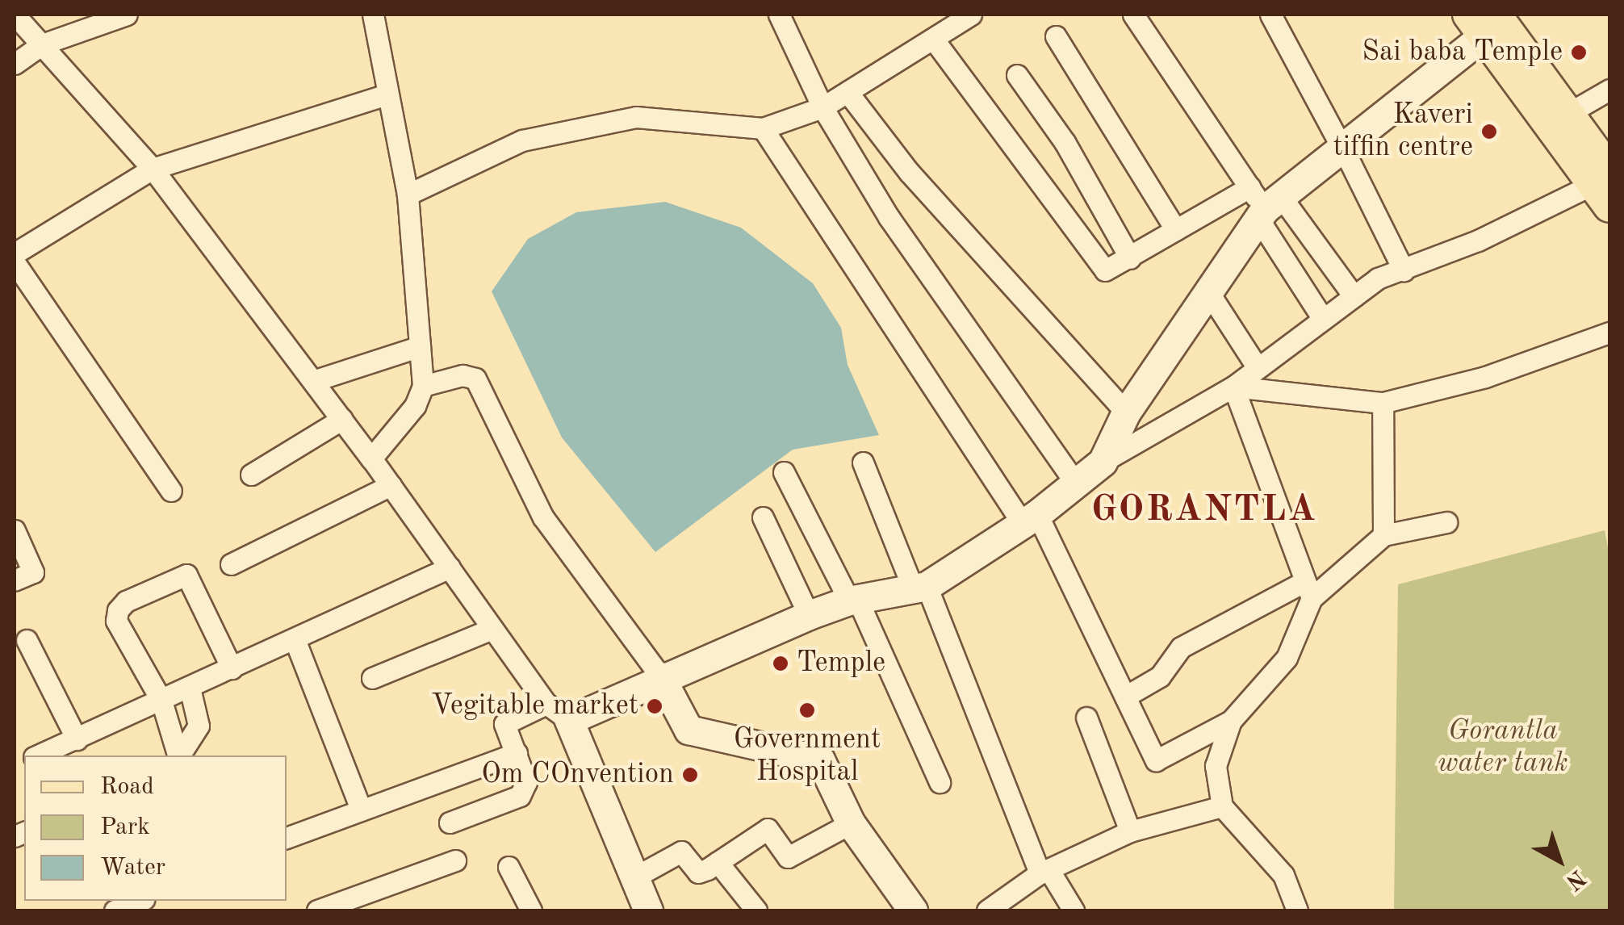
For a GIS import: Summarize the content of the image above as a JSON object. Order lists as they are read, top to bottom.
{
  "districts": ["GORANTLA"],
  "parks": ["Gorantla water tank"],
  "places": [
    "Sai baba Temple",
    "Kaveri tiffin centre",
    "Temple",
    "Vegitable market",
    "Government Hospital",
    "Om COnvention"
  ],
  "legend": ["Road", "Park", "Water"],
  "north": "bottom right"
}
